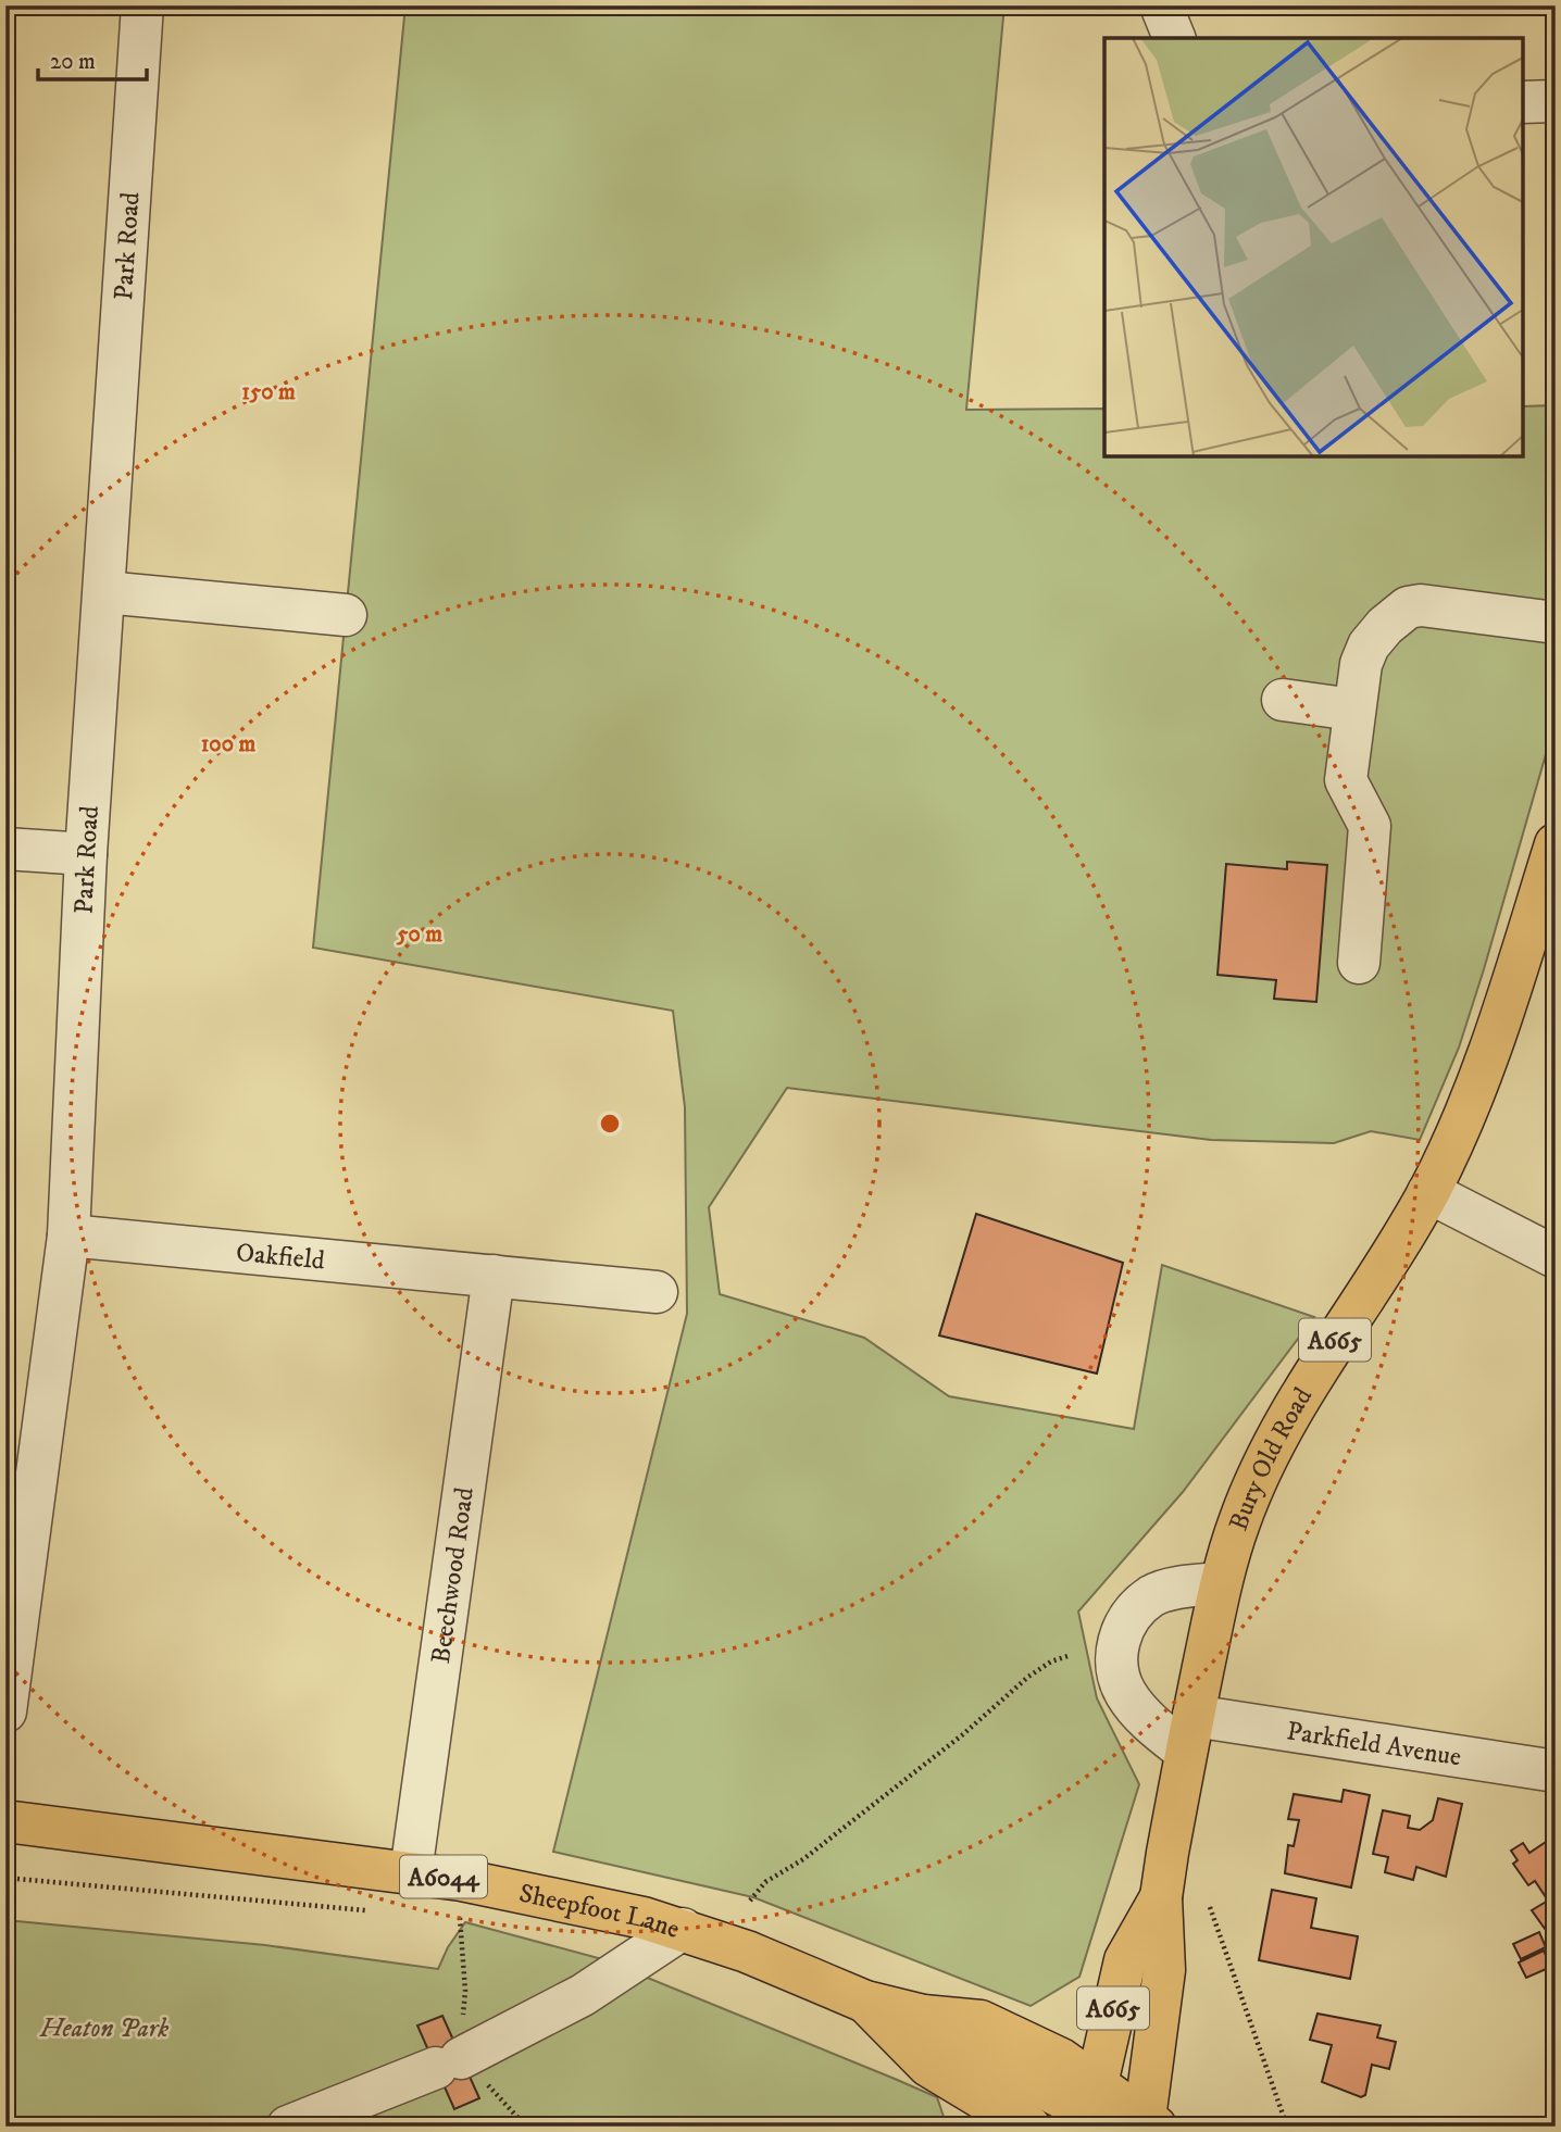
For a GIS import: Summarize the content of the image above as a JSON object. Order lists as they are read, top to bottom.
{
  "streets": {
    "main road": [
      "A665",
      "Bury Old Road",
      "A6044",
      "Sheepfoot Lane"
    ],
    "street": [
      "Park Road",
      "Oakfield",
      "Beechwood Road",
      "Parkfield Avenue"
    ]
  },
  "crossings": [
    ["Park Road", "Oakfield"],
    ["Oakfield", "Beechwood Road"],
    ["Bury Old Road", "Parkfield Avenue"],
    ["Bury Old Road", "Sheepfoot Lane"],
    ["Beechwood Road", "Sheepfoot Lane"]
  ],
  "parks": ["Heaton Park"],
  "scale_bar": "20 m",
  "rings": ["150 m", "100 m", "50 m"]
}
